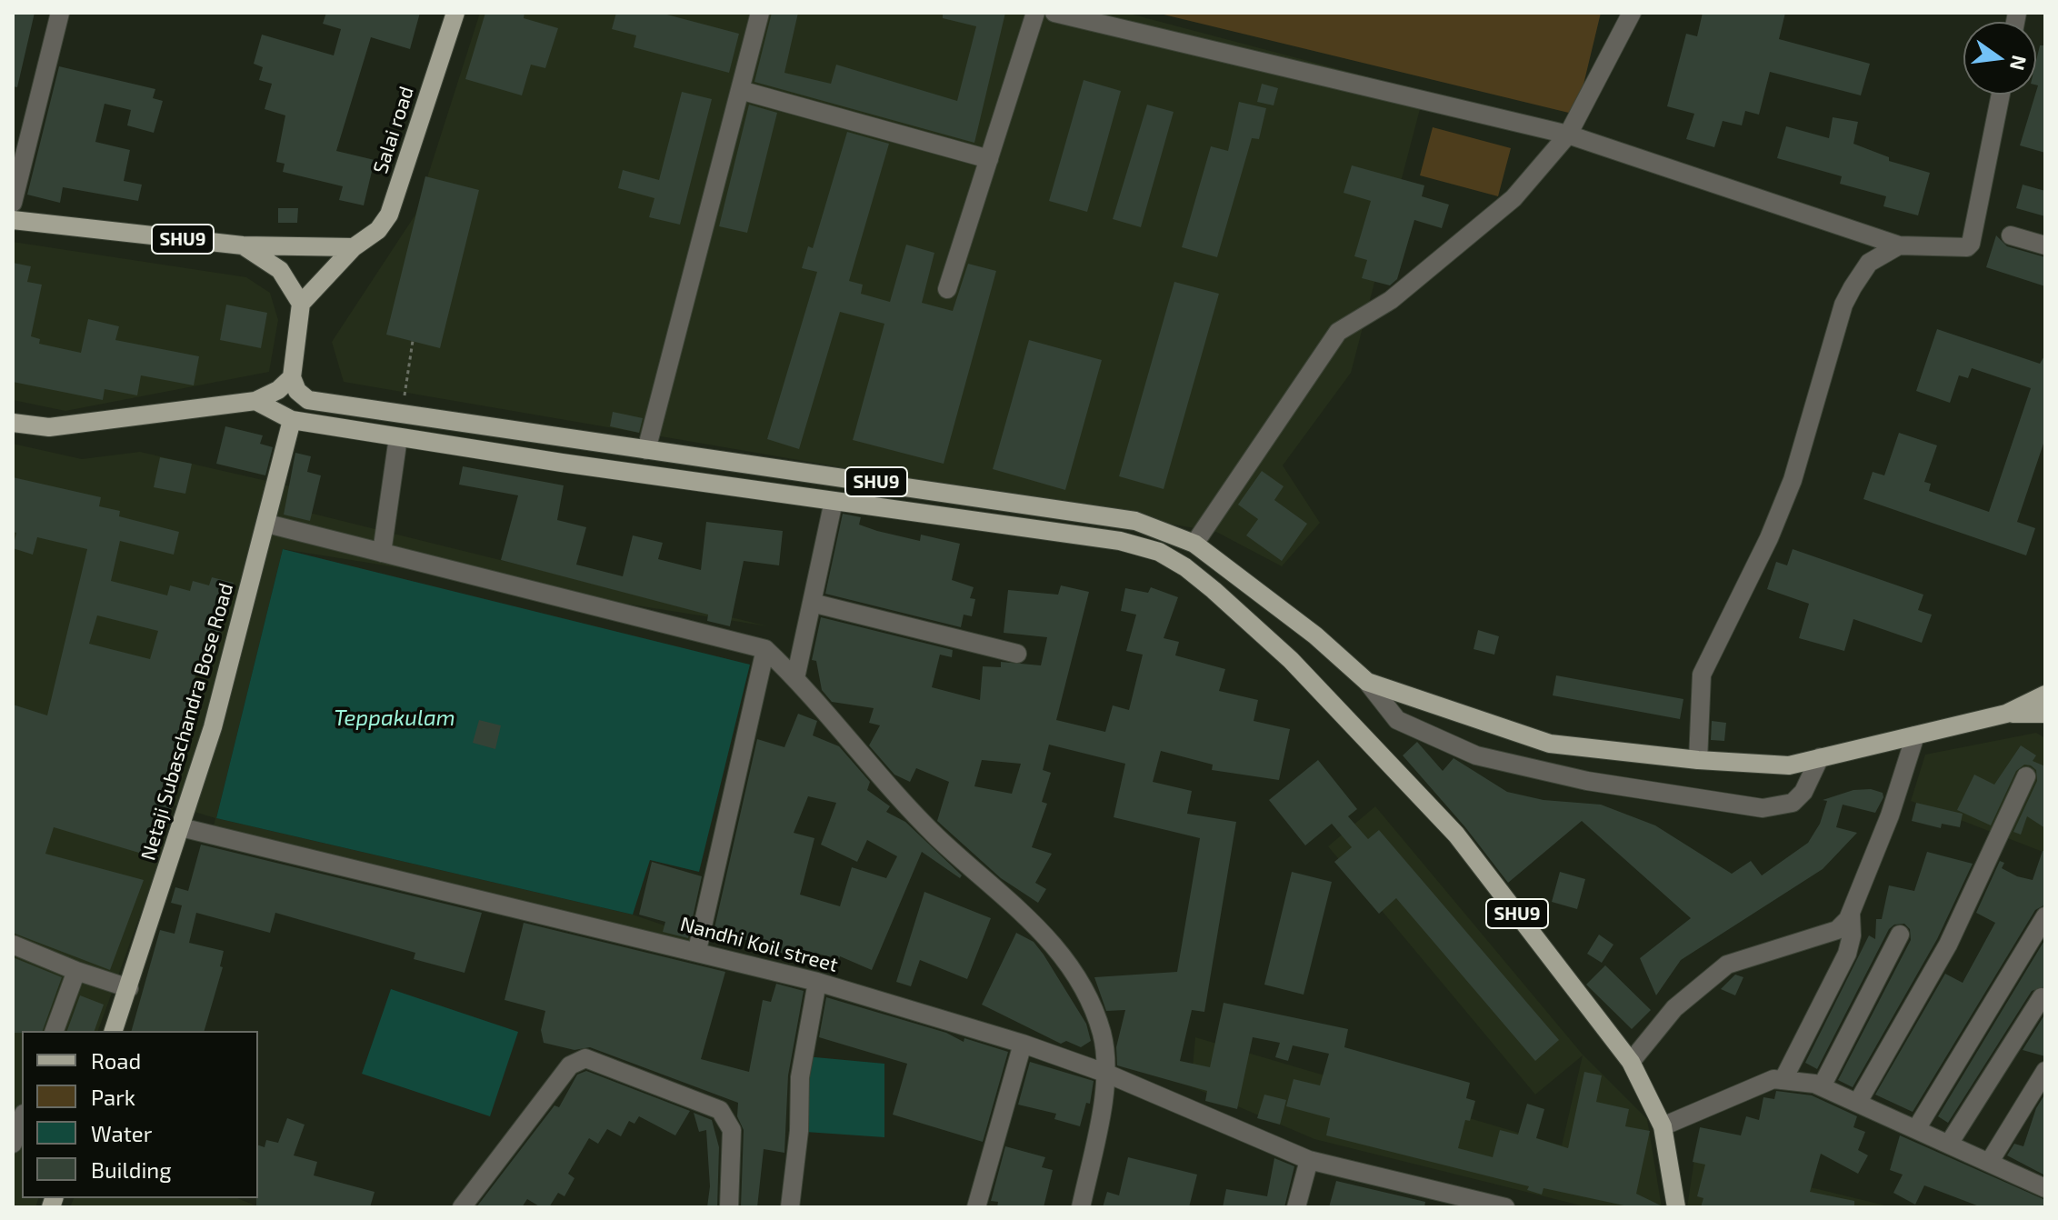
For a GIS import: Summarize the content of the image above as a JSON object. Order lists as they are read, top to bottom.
{
  "streets": {
    "main road": ["Salai road", "SHU9", "Netaji Subaschandra Bose Road"],
    "street": ["Nandhi Koil street"]
  },
  "crossings": [
    ["Salai road", "SHU9"],
    ["SHU9", "Netaji Subaschandra Bose Road"],
    ["Netaji Subaschandra Bose Road", "Nandhi Koil street"]
  ],
  "water": ["Teppakulam"],
  "legend": [
    "Road",
    "Park",
    "Water",
    "Building"
  ],
  "north": "right"
}
